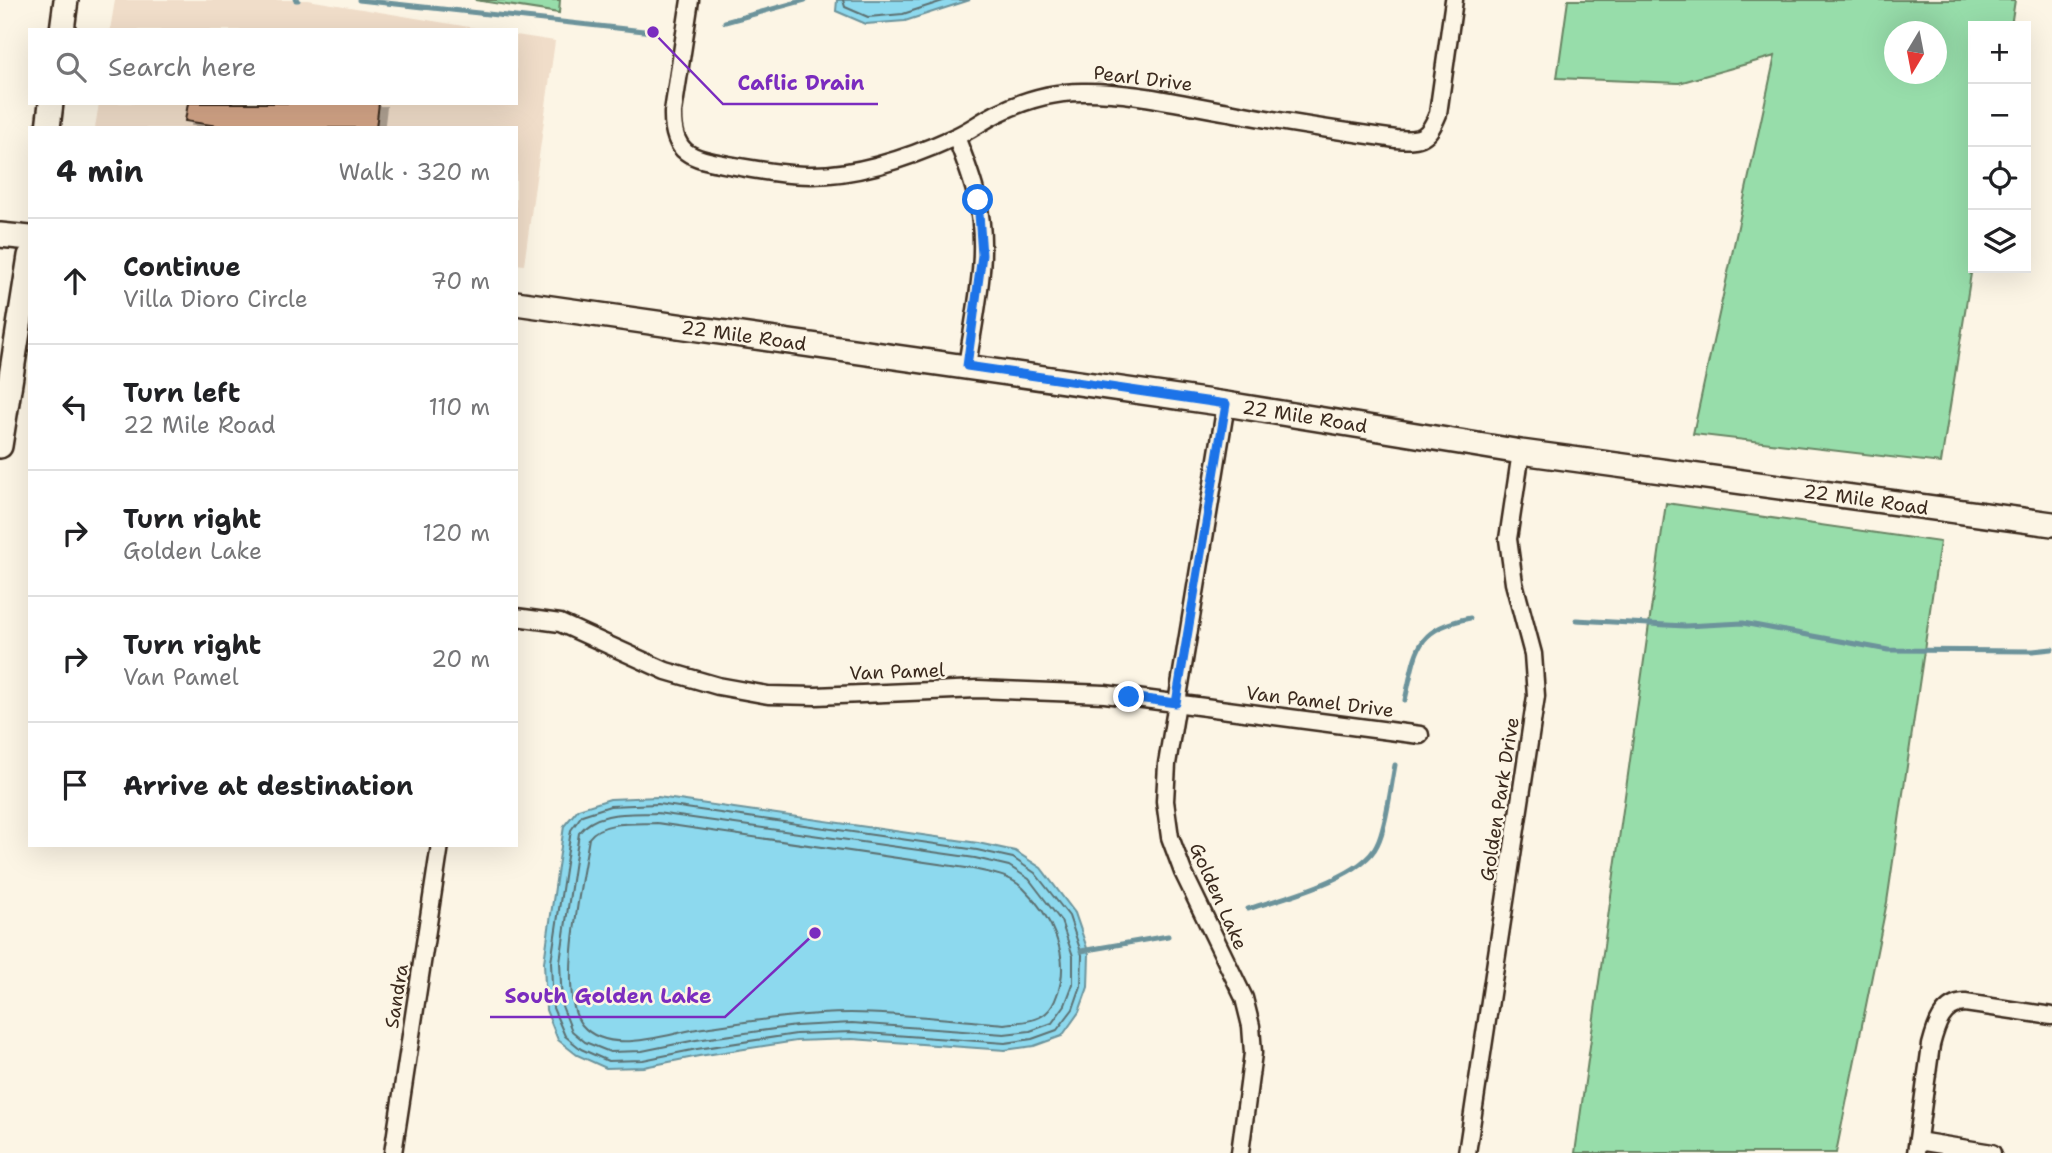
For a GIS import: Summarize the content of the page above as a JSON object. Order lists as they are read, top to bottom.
{
  "streets": {
    "street": [
      "Pearl Drive",
      "22 Mile Road",
      "Van Pamel",
      "Van Pamel Drive",
      "Golden Park Drive",
      "Golden Lake",
      "Sandra"
    ]
  },
  "crossings": [
    ["22 Mile Road", "Golden Park Drive"],
    ["22 Mile Road", "Golden Lake"],
    ["Van Pamel", "Van Pamel Drive"],
    ["Van Pamel", "Golden Lake"]
  ],
  "places": ["Caflic Drain", "South Golden Lake"],
  "north": "bottom",
  "page": {
    "map_buttons": ["+", "−"],
    "search": "Search here",
    "heading": ["4 min", "Walk · 320 m"],
    "list": [
      ["Continue", "Villa Dioro Circle", "70 m"],
      ["Turn left", "22 Mile Road", "110 m"],
      ["Turn right", "Golden Lake", "120 m"],
      ["Turn right", "Van Pamel", "20 m"],
      "Arrive at destination"
    ]
  }
}
